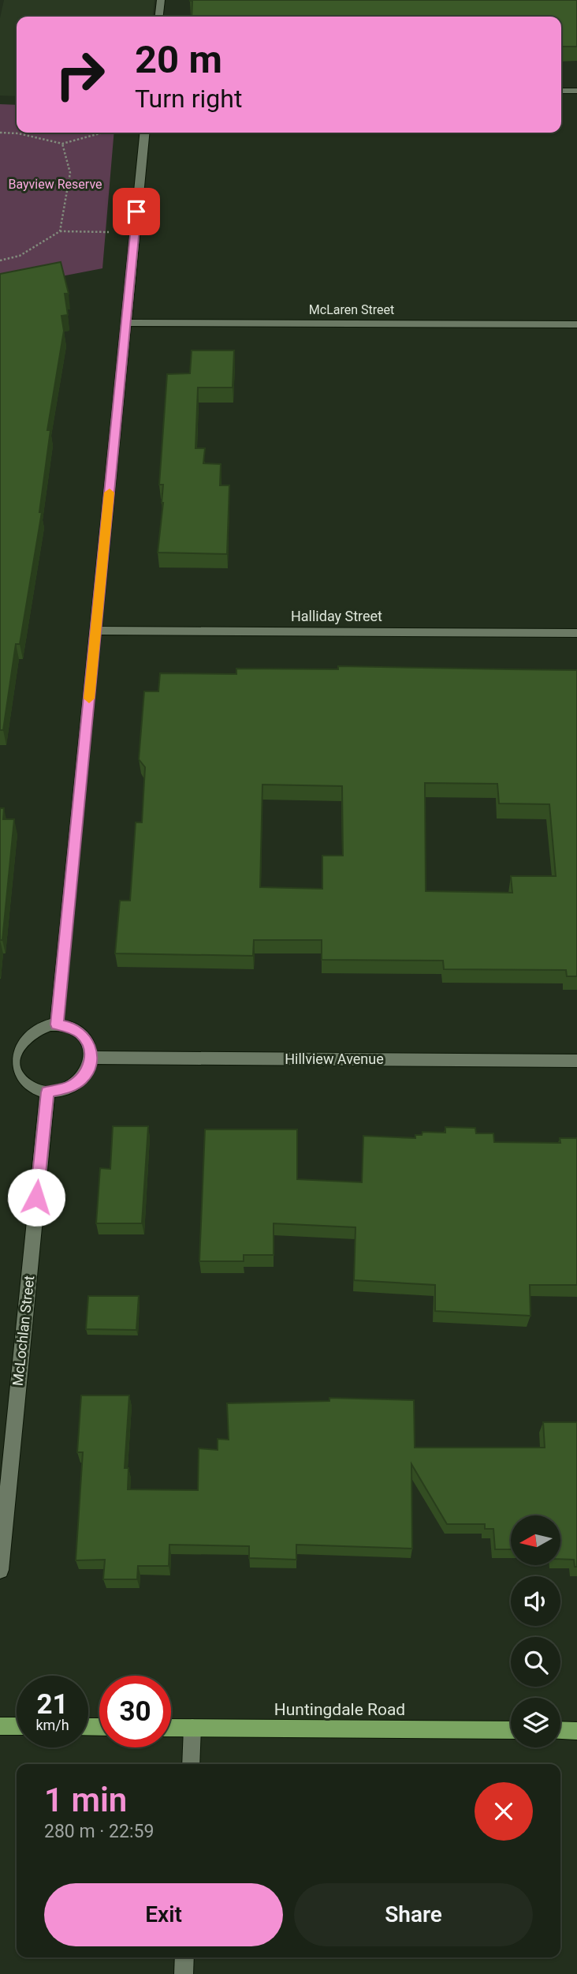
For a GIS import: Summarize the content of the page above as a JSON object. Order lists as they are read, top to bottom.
{
  "streets": {
    "main road": ["Huntingdale Road"],
    "street": [
      "McLaren Street",
      "Halliday Street",
      "Hillview Avenue",
      "McLochlan Street"
    ]
  },
  "crossings": [
    ["Hillview Avenue", "McLochlan Street"]
  ],
  "parks": ["Bayview Reserve"],
  "north": "left",
  "page": {
    "turn": ["20 m", "Turn right"],
    "speed": "21 km/h",
    "limit": "30",
    "heading": ["1 min", "280 m · 22:59"],
    "buttons": ["Exit", "Share"]
  }
}
